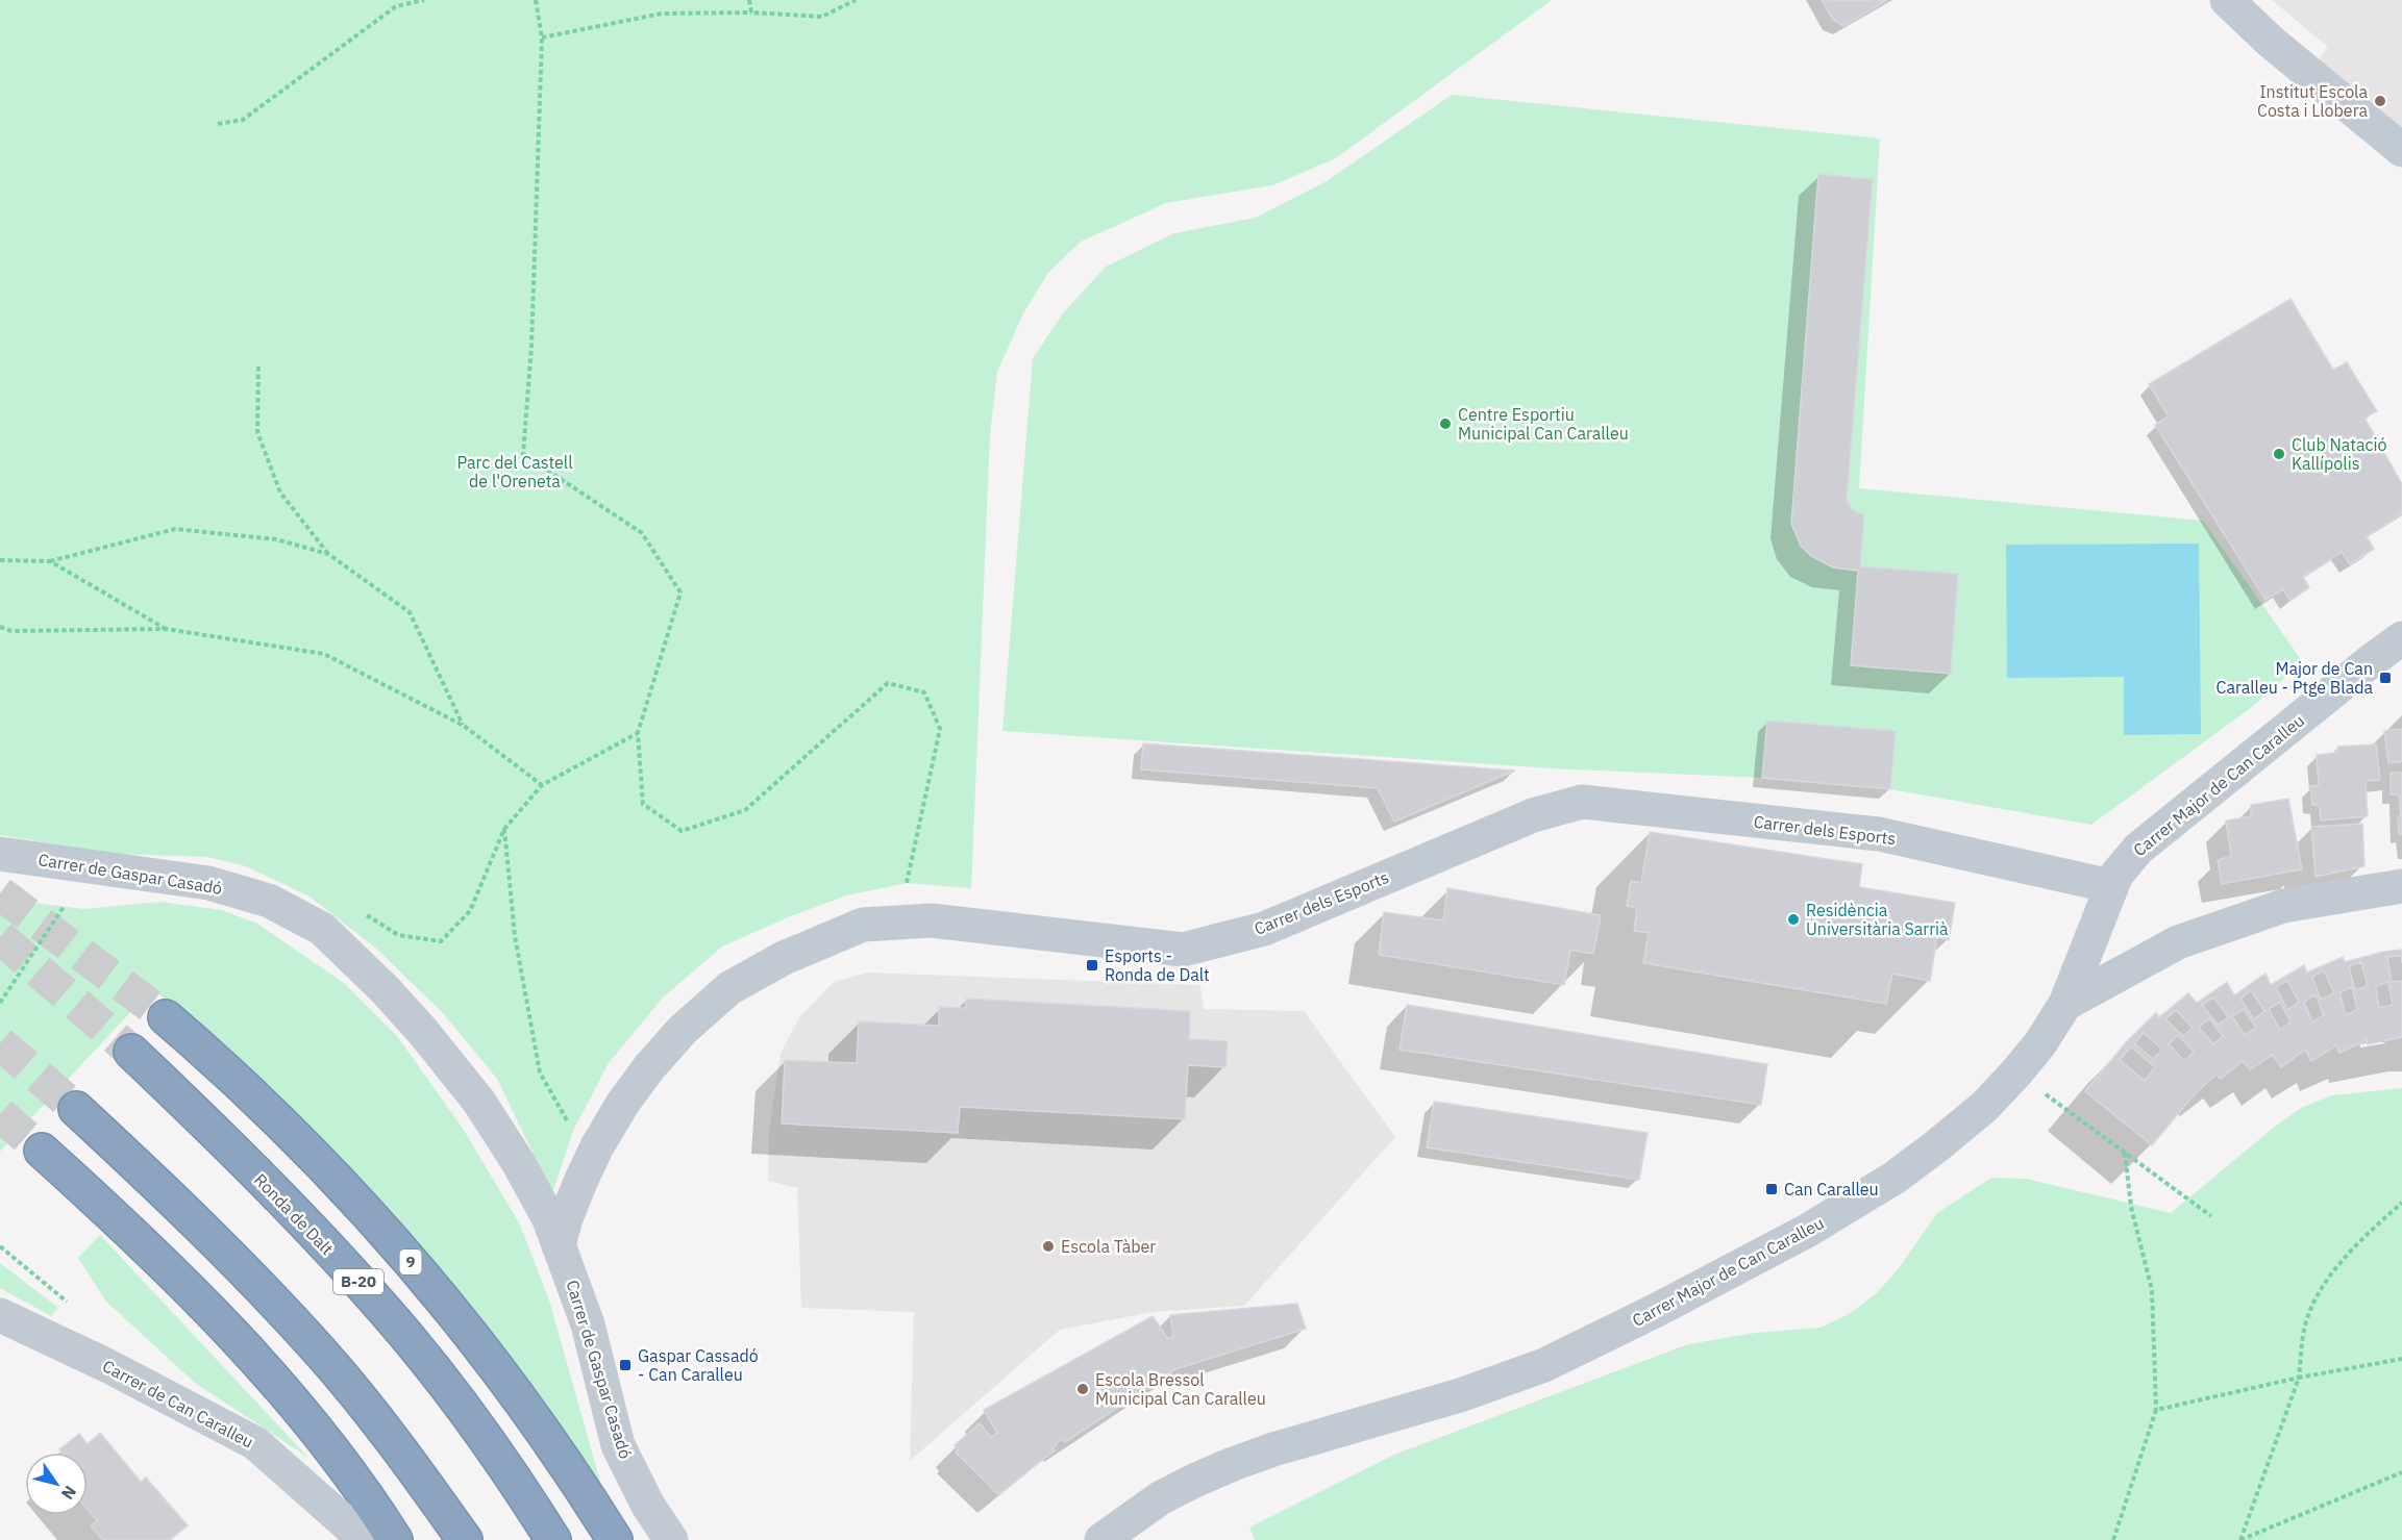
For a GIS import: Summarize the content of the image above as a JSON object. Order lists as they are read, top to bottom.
{
  "streets": {
    "highway": ["Ronda de Dalt", "9", "B-20"],
    "street": [
      "Carrer Major de Can Caralleu",
      "Carrer dels Esports",
      "Carrer de Gaspar Casadó",
      "Carrer de Can Caralleu"
    ]
  },
  "crossings": [
    ["Carrer Major de Can Caralleu", "Carrer dels Esports"],
    ["Carrer dels Esports", "Carrer de Gaspar Casadó"]
  ],
  "parks": ["Parc del Castell de l'Oreneta"],
  "places": {
    "other": [
      "Institut Escola Costa i Llobera",
      "Centre Esportiu Municipal Can Caralleu",
      "Club Natació Kallípolis",
      "Residència Universitària Sarrià",
      "Escola Tàber",
      "Escola Bressol Municipal Can Caralleu"
    ],
    "transit": [
      "Major de Can Caralleu - Ptge Blada",
      "Esports - Ronda de Dalt",
      "Can Caralleu",
      "Gaspar Cassadó - Can Caralleu"
    ]
  },
  "north": "bottom right"
}
